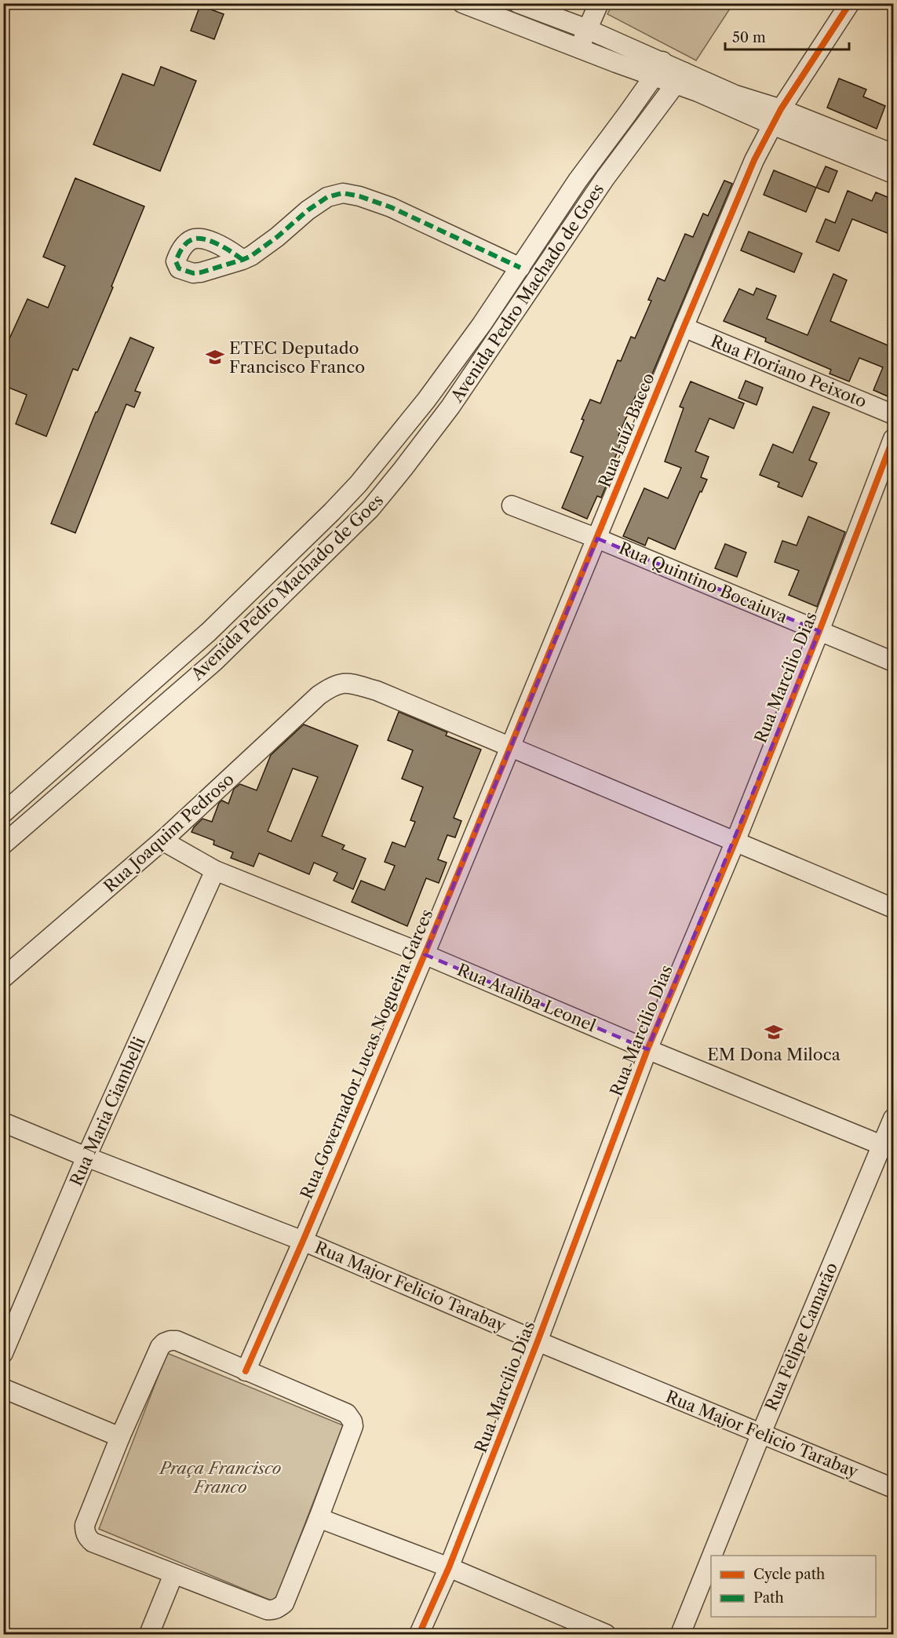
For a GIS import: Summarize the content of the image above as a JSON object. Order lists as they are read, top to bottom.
{
  "streets": {
    "street": [
      "Avenida Pedro Machado de Goes",
      "Rua Floriano Peixoto",
      "Rua Luíz Bacco",
      "Rua Quintino Bocaiuva",
      "Rua Marcílio Dias",
      "Rua Joaquim Pedroso",
      "Rua Ataliba Leonel",
      "Rua Governador Lucas Nogueira Garces",
      "Rua Maria Ciambelli",
      "Rua Major Felicio Tarabay",
      "Rua Felipe Camarão"
    ]
  },
  "crossings": [
    ["Rua Floriano Peixoto", "Rua Luíz Bacco"],
    ["Rua Luíz Bacco", "Rua Quintino Bocaiuva"],
    ["Rua Luíz Bacco", "Rua Joaquim Pedroso"],
    ["Rua Luíz Bacco", "Rua Governador Lucas Nogueira Garces"],
    ["Rua Quintino Bocaiuva", "Rua Marcílio Dias"],
    ["Rua Marcílio Dias", "Rua Ataliba Leonel"],
    ["Rua Marcílio Dias", "Rua Major Felicio Tarabay"],
    ["Rua Joaquim Pedroso", "Rua Ataliba Leonel"],
    ["Rua Joaquim Pedroso", "Rua Governador Lucas Nogueira Garces"],
    ["Rua Ataliba Leonel", "Rua Governador Lucas Nogueira Garces"],
    ["Rua Ataliba Leonel", "Rua Maria Ciambelli"],
    ["Rua Ataliba Leonel", "Rua Felipe Camarão"],
    ["Rua Governador Lucas Nogueira Garces", "Rua Major Felicio Tarabay"],
    ["Rua Maria Ciambelli", "Rua Major Felicio Tarabay"],
    ["Rua Major Felicio Tarabay", "Rua Felipe Camarão"]
  ],
  "parks": ["Praça Francisco Franco"],
  "places": {
    "school or university": ["ETEC Deputado Francisco Franco", "EM Dona Miloca"]
  },
  "legend": ["Cycle path", "Path"],
  "scale_bar": "50 m"
}
